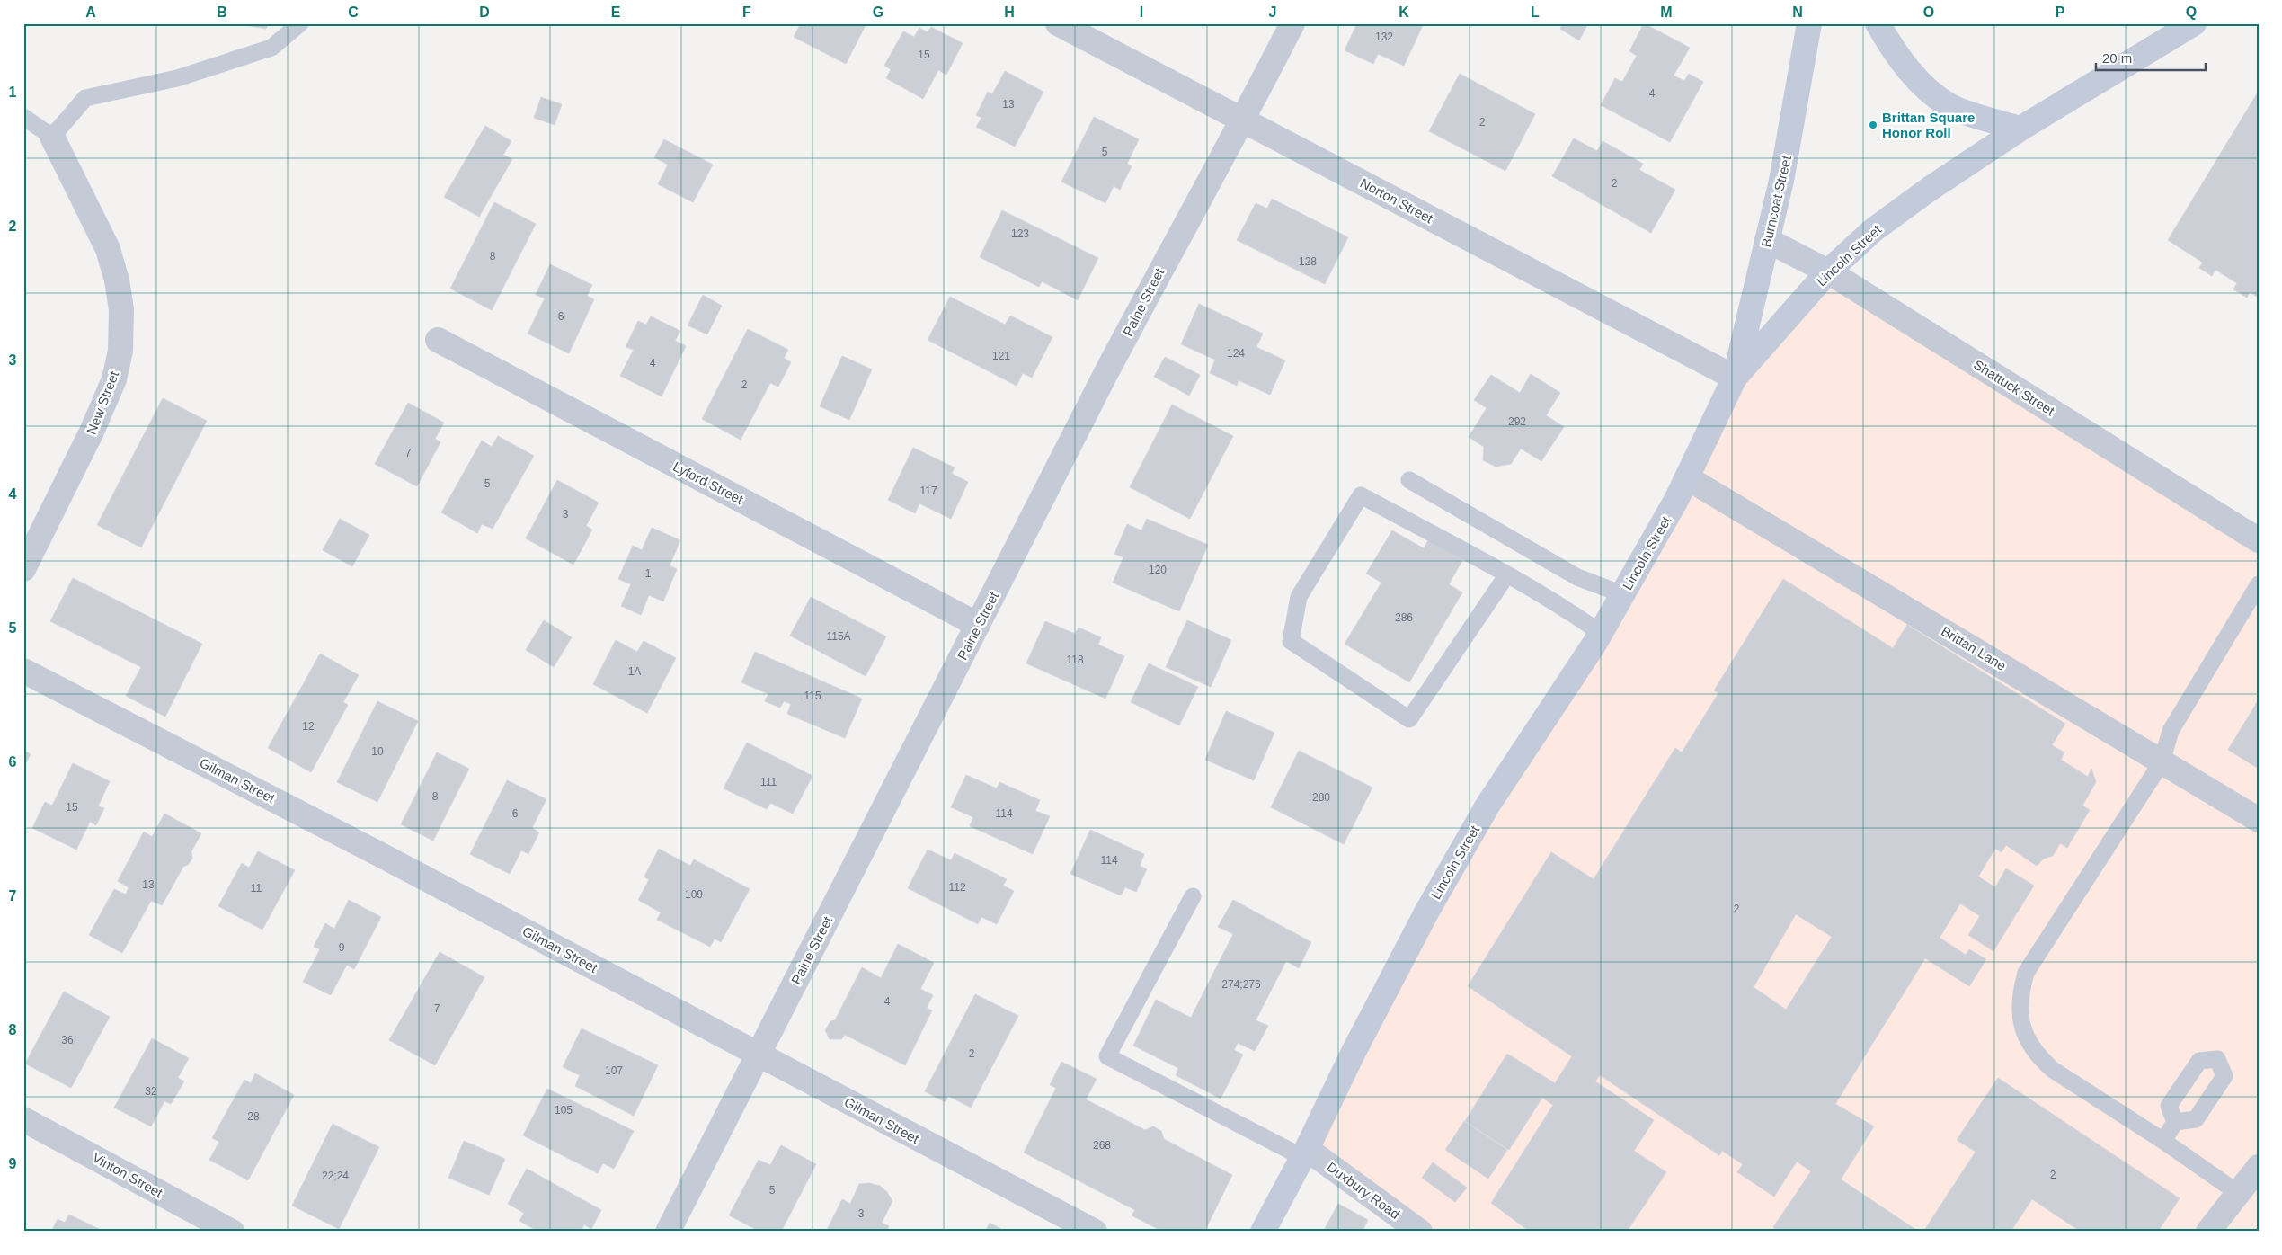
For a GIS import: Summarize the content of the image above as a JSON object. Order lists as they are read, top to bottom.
{
  "streets": {
    "main road": ["Burncoat Street", "Lincoln Street"],
    "street": [
      "Norton Street",
      "Paine Street",
      "Shattuck Street",
      "New Street",
      "Lyford Street",
      "Brittan Lane",
      "Gilman Street",
      "Vinton Street",
      "Duxbury Road"
    ]
  },
  "crossings": [
    ["Norton Street", "Burncoat Street"],
    ["Norton Street", "Lincoln Street"],
    ["Norton Street", "Paine Street"],
    ["Burncoat Street", "Lincoln Street"],
    ["Burncoat Street", "Shattuck Street"],
    ["Lincoln Street", "Shattuck Street"],
    ["Lincoln Street", "Brittan Lane"],
    ["Lincoln Street", "Duxbury Road"],
    ["Paine Street", "Lyford Street"],
    ["Paine Street", "Gilman Street"]
  ],
  "places": ["Brittan Square Honor Roll"],
  "house_numbers": [
    "132",
    "15",
    "4",
    "13",
    "2",
    "5",
    "2",
    "123",
    "8",
    "128",
    "6",
    "124",
    "121",
    "4",
    "2",
    "292",
    "7",
    "5",
    "117",
    "3",
    "120",
    "1",
    "286",
    "115A",
    "118",
    "1A",
    "115",
    "12",
    "10",
    "111",
    "8",
    "280",
    "15",
    "6",
    "114",
    "114",
    "13",
    "112",
    "11",
    "109",
    "2",
    "9",
    "274;276",
    "4",
    "7",
    "36",
    "2",
    "107",
    "32",
    "105",
    "28",
    "268",
    "2",
    "22;24",
    "5",
    "3"
  ],
  "scale_bar": "20 m",
  "grid": {
    "columns": [
      "A",
      "B",
      "C",
      "D",
      "E",
      "F",
      "G",
      "H",
      "I",
      "J",
      "K",
      "L",
      "M",
      "N",
      "O",
      "P",
      "Q"
    ],
    "rows": [
      "1",
      "2",
      "3",
      "4",
      "5",
      "6",
      "7",
      "8",
      "9"
    ]
  }
}
